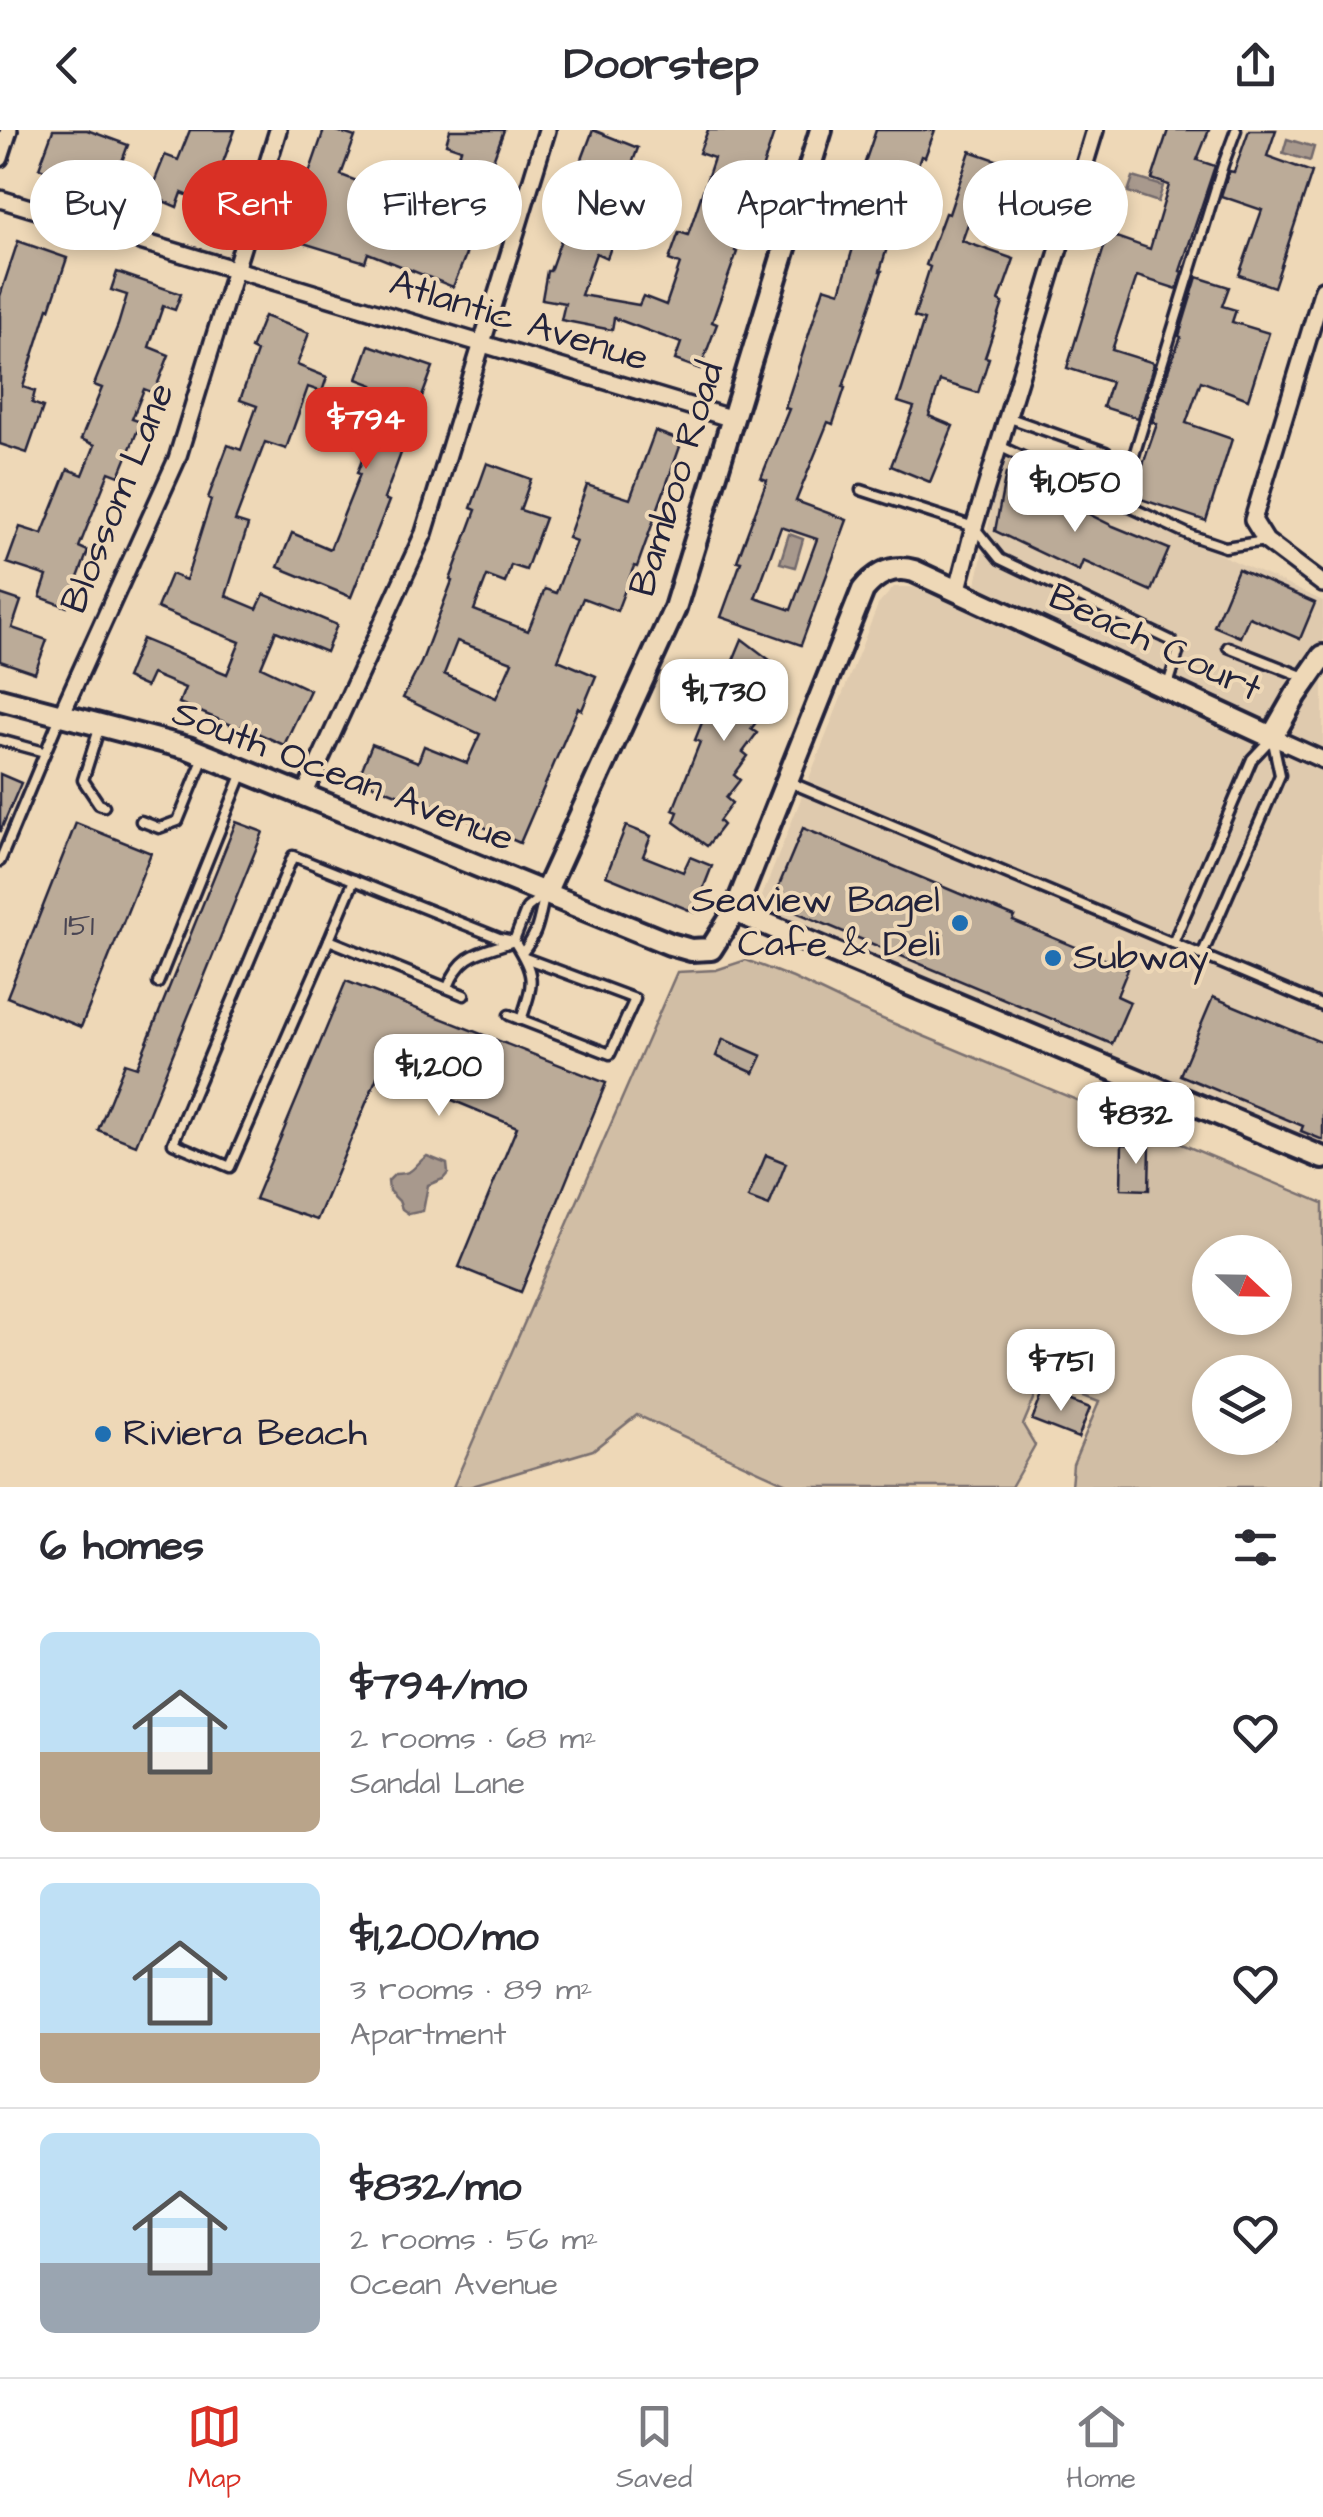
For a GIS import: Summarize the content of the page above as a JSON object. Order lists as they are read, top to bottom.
{
  "streets": {
    "street": [
      "Atlantic Avenue",
      "Bamboo Road",
      "Blossom Lane",
      "Beach Court",
      "South Ocean Avenue"
    ]
  },
  "crossings": [
    ["Atlantic Avenue", "Bamboo Road"],
    ["Atlantic Avenue", "Blossom Lane"],
    ["Bamboo Road", "South Ocean Avenue"],
    ["Blossom Lane", "South Ocean Avenue"],
    ["Beach Court", "South Ocean Avenue"]
  ],
  "places": ["Seaview Bagel Cafe & Deli", "Subway", "Riviera Beach"],
  "house_numbers": ["151"],
  "north": "right",
  "page": {
    "header": "Doorstep",
    "chip": [
      "Buy",
      "Rent",
      "Filters",
      "New",
      "Apartment",
      "House"
    ],
    "price": [
      "$794",
      "$1,050",
      "$1,730",
      "$1,200",
      "$832",
      "$751"
    ],
    "heading": "6 homes",
    "list": [
      {
        "name": "$794/mo",
        "note": "2 rooms · 68 m² · Sandal Lane"
      },
      {
        "name": "$1,200/mo",
        "note": "3 rooms · 89 m² · Apartment"
      },
      {
        "name": "$832/mo",
        "note": "2 rooms · 56 m² · Ocean Avenue"
      }
    ],
    "tabs": ["Map", "Saved", "Home"]
  }
}
